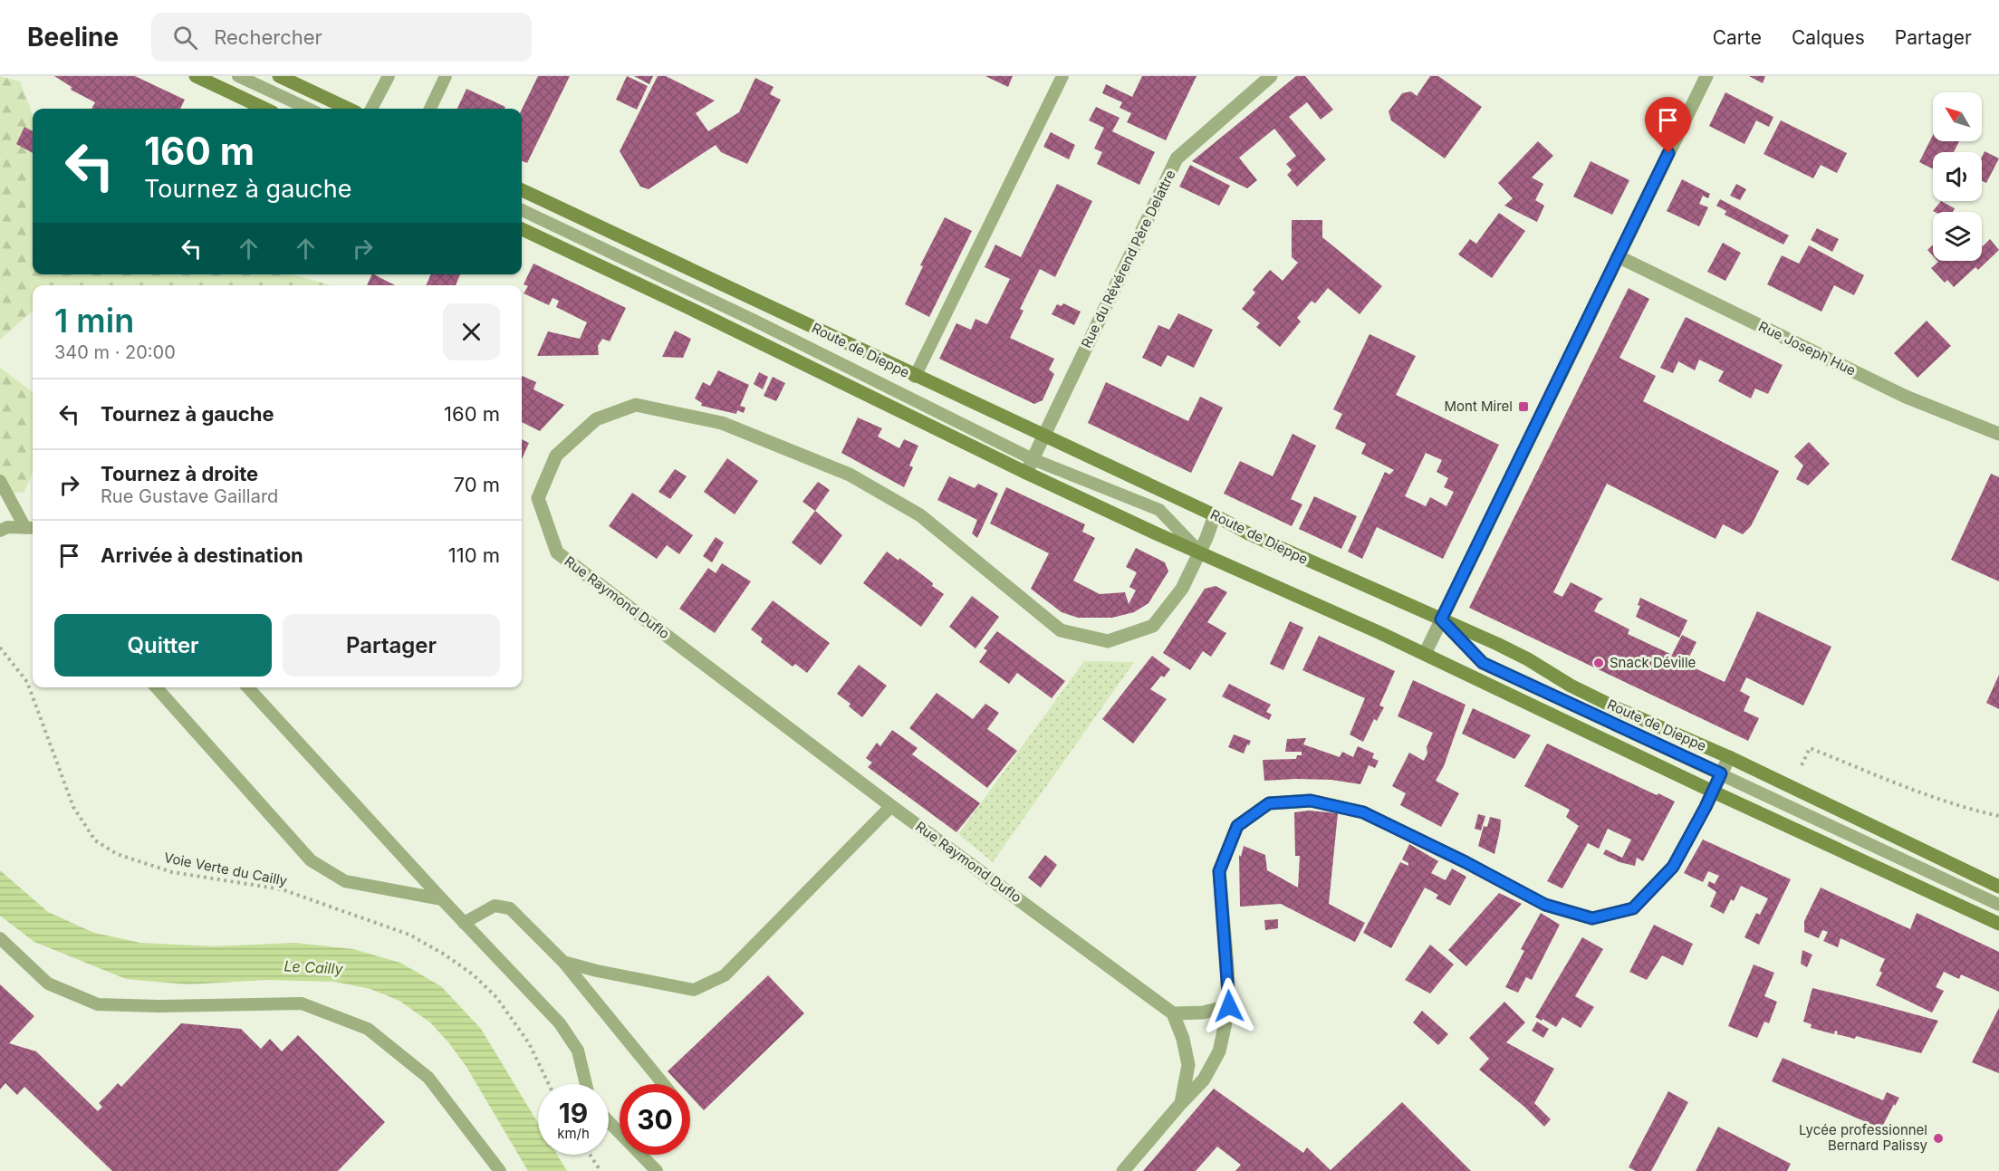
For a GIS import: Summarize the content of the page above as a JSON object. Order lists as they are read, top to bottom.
{
  "streets": {
    "main road": ["Route de Dieppe"],
    "street": ["Rue du Révérend Père Delattre", "Rue Joseph Hue", "Rue Raymond Duflo"],
    "path": ["Voie Verte du Cailly"]
  },
  "crossings": [
    ["Rue du Révérend Père Delattre", "Route de Dieppe"],
    ["Route de Dieppe", "Rue Raymond Duflo"]
  ],
  "water": ["Le Cailly"],
  "places": {
    "transit": ["Mont Mirel"],
    "other": ["Snack Déville", "Lycée professionnel Bernard Palissy"]
  },
  "north": "top left",
  "page": {
    "header": "Beeline",
    "search": "Rechercher",
    "nav": ["Carte", "Calques", "Partager"],
    "turn": ["160 m", "Tournez à gauche"],
    "heading": ["1 min", "340 m · 20:00"],
    "list": [
      {
        "name": "Tournez à gauche",
        "value": "160 m"
      },
      {
        "name": "Tournez à droite",
        "note": "Rue Gustave Gaillard",
        "value": "70 m"
      },
      {
        "name": "Arrivée à destination",
        "value": "110 m"
      }
    ],
    "buttons": ["Quitter", "Partager"],
    "speed": "19 km/h",
    "limit": "30"
  }
}
